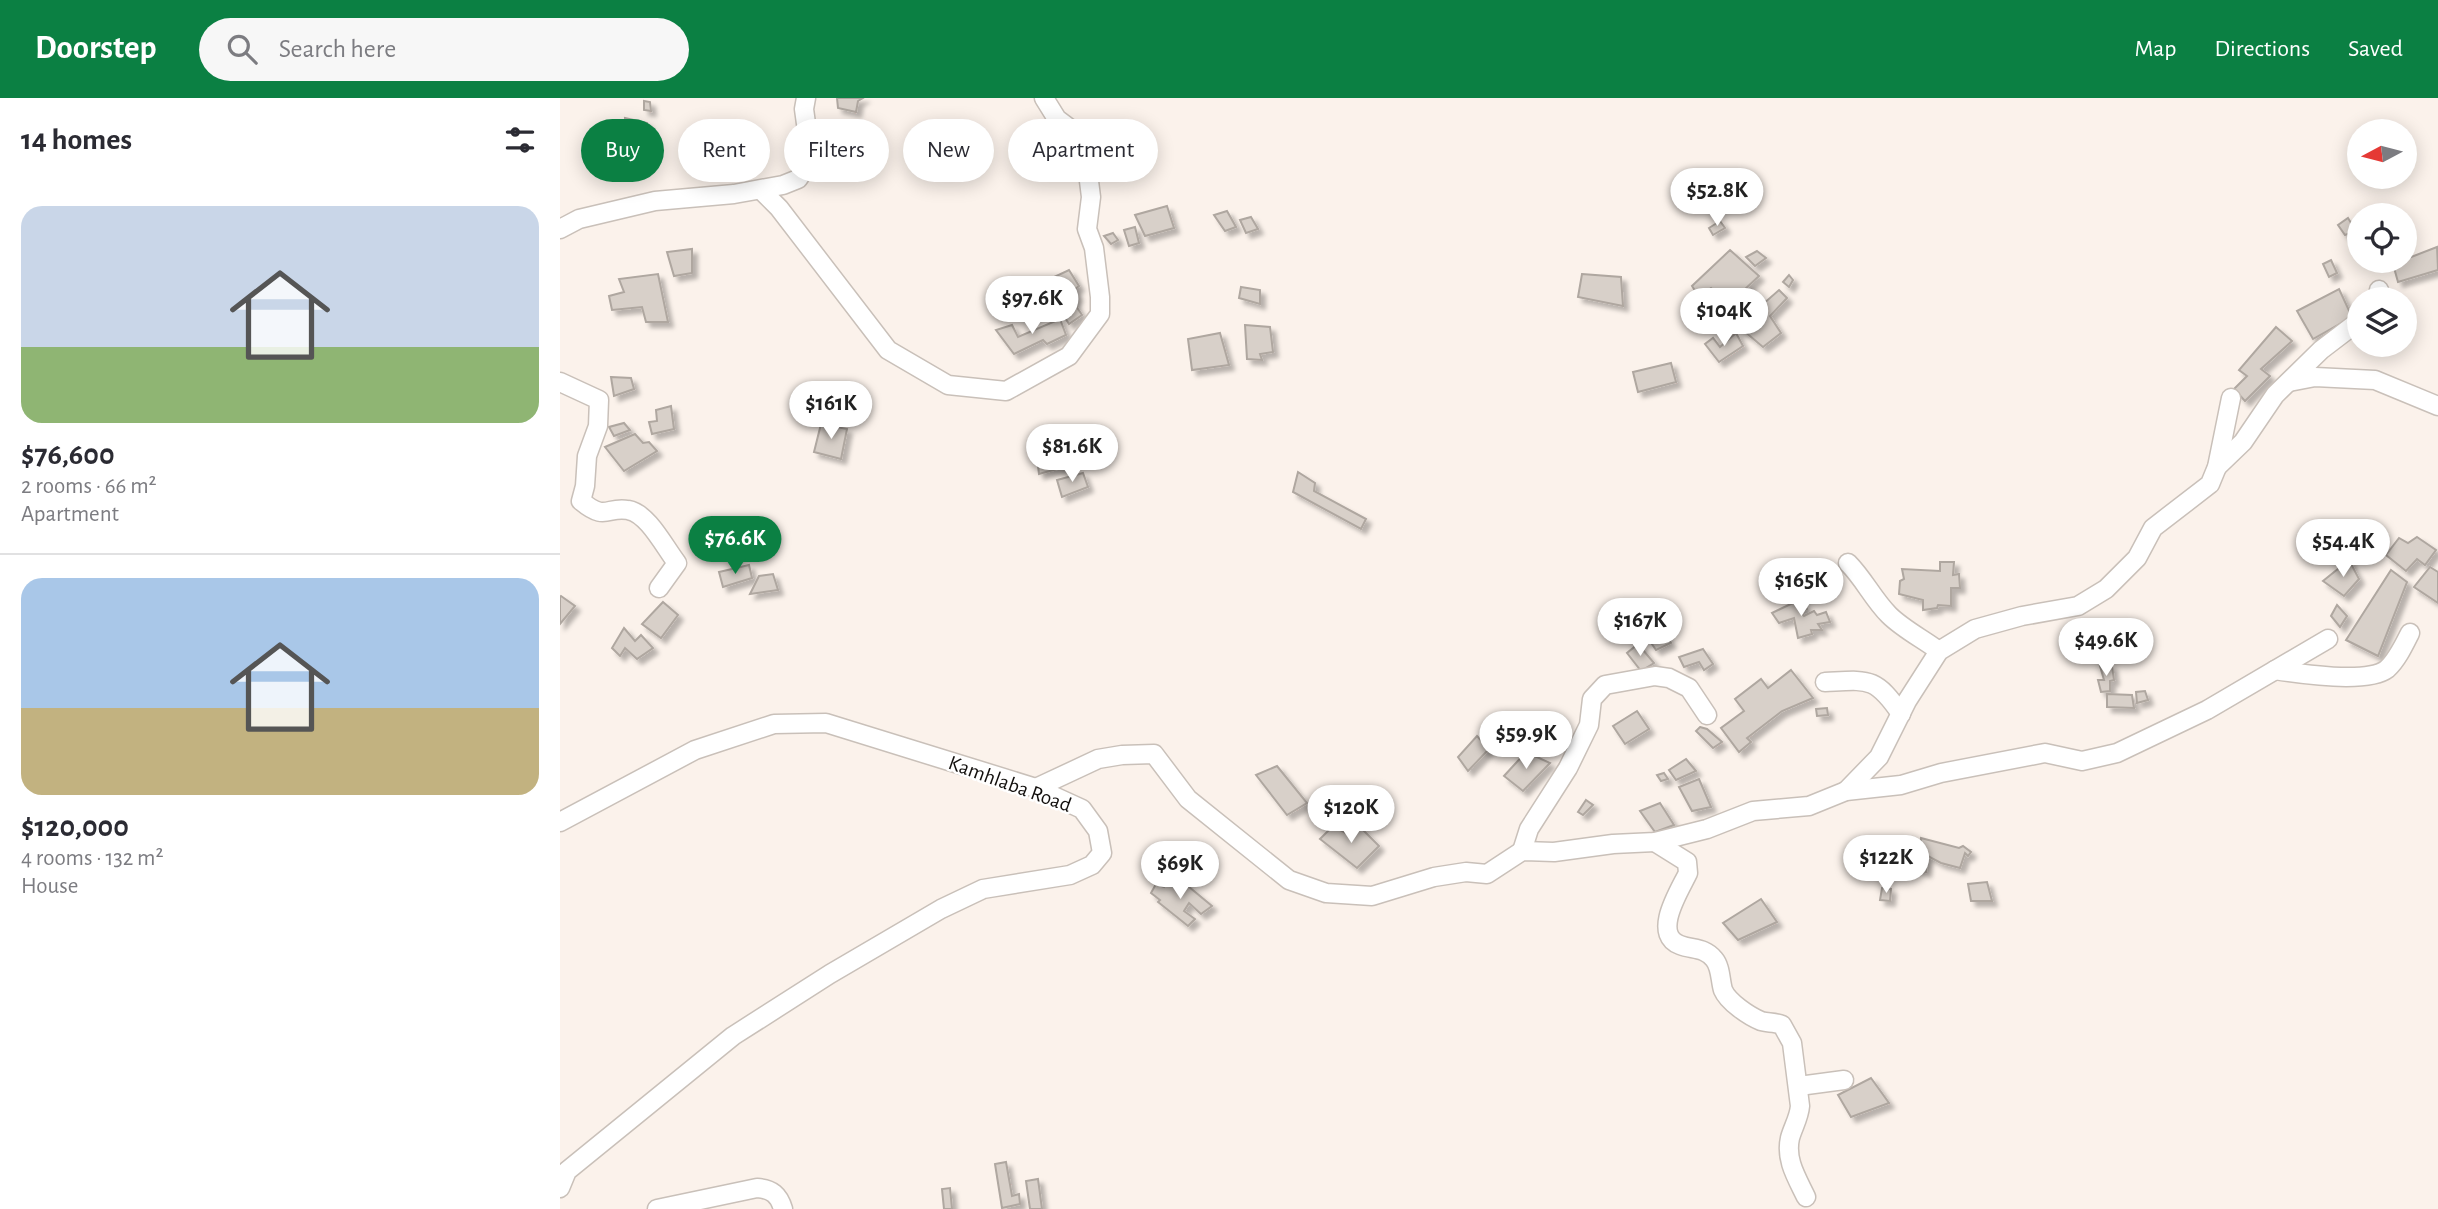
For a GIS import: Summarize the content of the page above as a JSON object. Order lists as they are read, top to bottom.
{
  "streets": {
    "street": ["Kamhlaba Road"]
  },
  "north": "left",
  "page": {
    "header": "Doorstep",
    "search": "Search here",
    "nav": ["Map", "Directions", "Saved"],
    "heading": "14 homes",
    "chip": [
      "Buy",
      "Rent",
      "Filters",
      "New",
      "Apartment"
    ],
    "price": [
      "$52.8K",
      "$97.6K",
      "$104K",
      "$161K",
      "$81.6K",
      "$76.6K",
      "$54.4K",
      "$165K",
      "$167K",
      "$49.6K",
      "$59.9K",
      "$120K",
      "$122K",
      "$69K"
    ],
    "list": [
      {
        "name": "$76,600",
        "note": "2 rooms · 66 m² · Apartment"
      },
      {
        "name": "$120,000",
        "note": "4 rooms · 132 m² · House"
      }
    ]
  }
}
